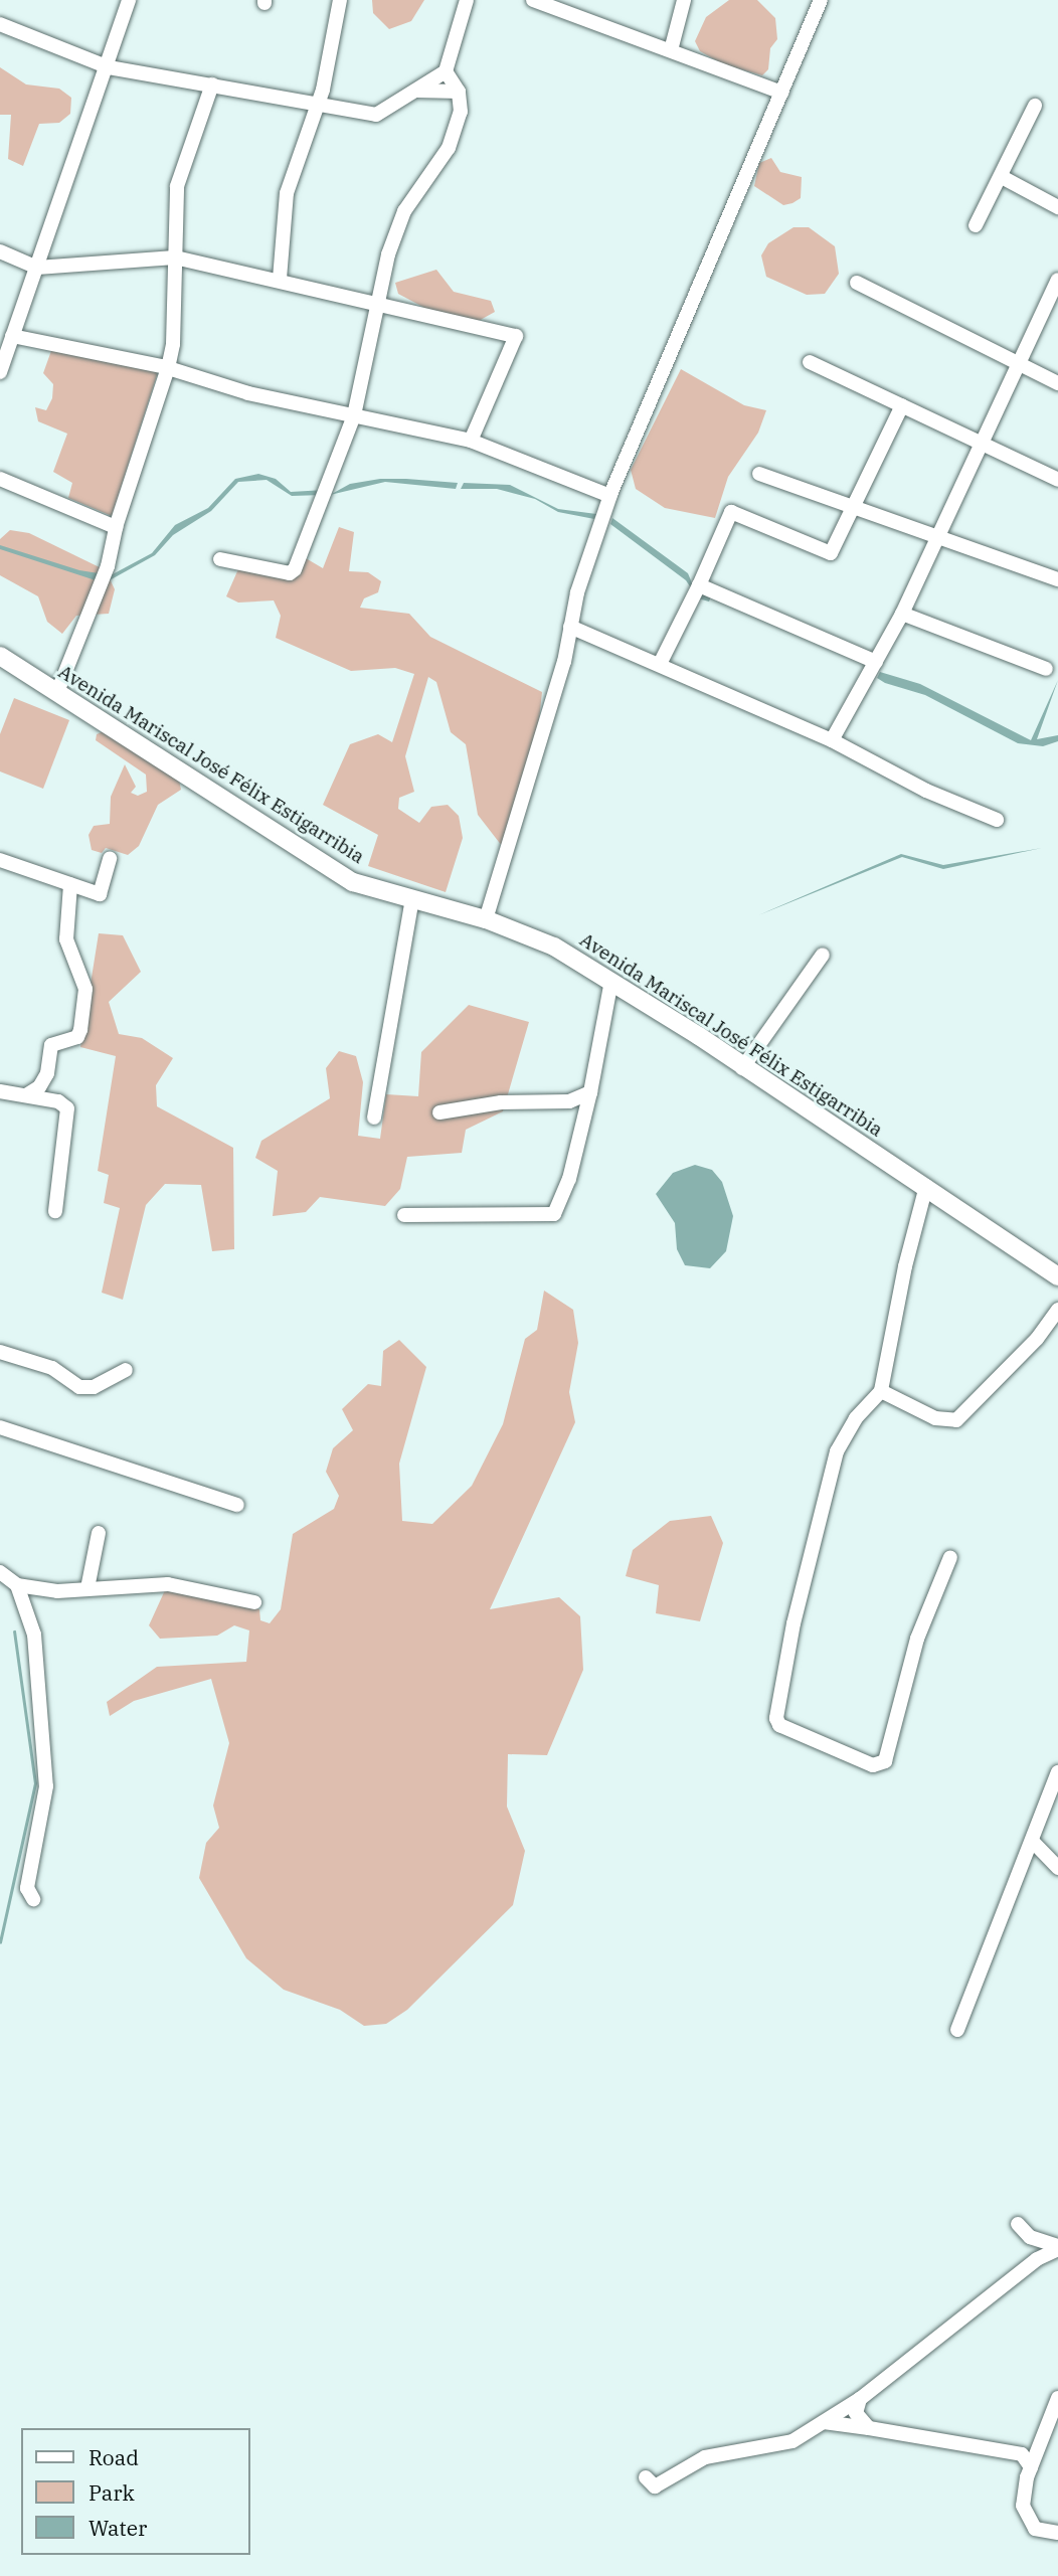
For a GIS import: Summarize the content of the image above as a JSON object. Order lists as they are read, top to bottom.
{
  "streets": {
    "main road": ["Avenida Mariscal José Félix Estigarribia"]
  },
  "legend": ["Road", "Park", "Water"]
}
